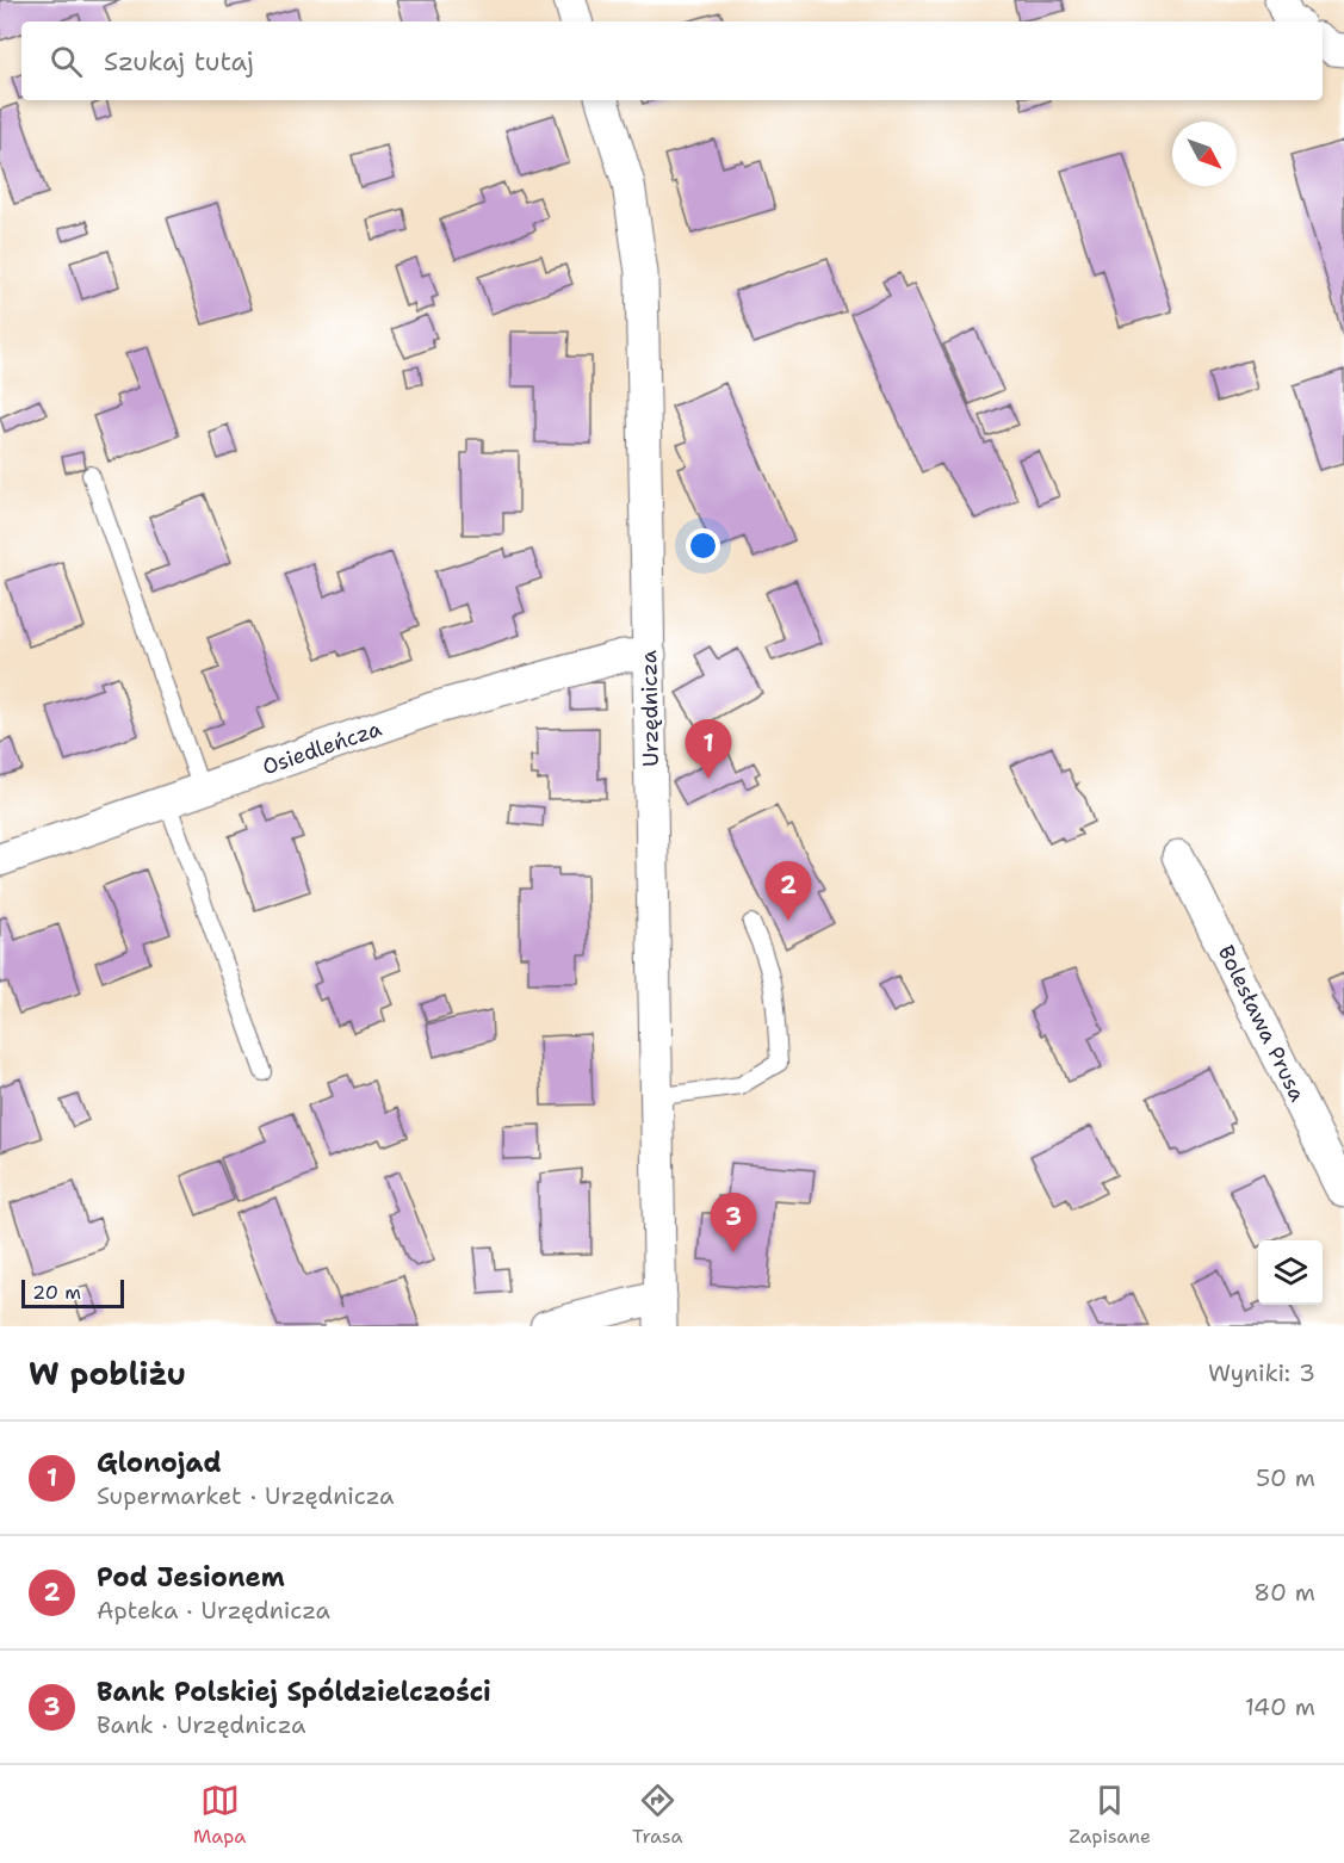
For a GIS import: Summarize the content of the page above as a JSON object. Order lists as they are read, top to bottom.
{
  "streets": {
    "street": ["Urzędnicza", "Osiedleńcza", "Bolesława Prusa"]
  },
  "crossings": [
    ["Urzędnicza", "Osiedleńcza"]
  ],
  "scale_bar": "20 m",
  "north": "bottom right",
  "page": {
    "search": "Szukaj tutaj",
    "pins": ["1", "2", "3"],
    "scale": "20 m",
    "heading": ["W pobliżu", "Wyniki: 3"],
    "list": [
      {
        "mark": "1",
        "name": "Glonojad",
        "note": "Supermarket · Urzędnicza",
        "value": "50 m"
      },
      {
        "mark": "2",
        "name": "Pod Jesionem",
        "note": "Apteka · Urzędnicza",
        "value": "80 m"
      },
      {
        "mark": "3",
        "name": "Bank Polskiej Spóldzielczości",
        "note": "Bank · Urzędnicza",
        "value": "140 m"
      }
    ],
    "nav": ["Mapa", "Trasa", "Zapisane"]
  }
}
